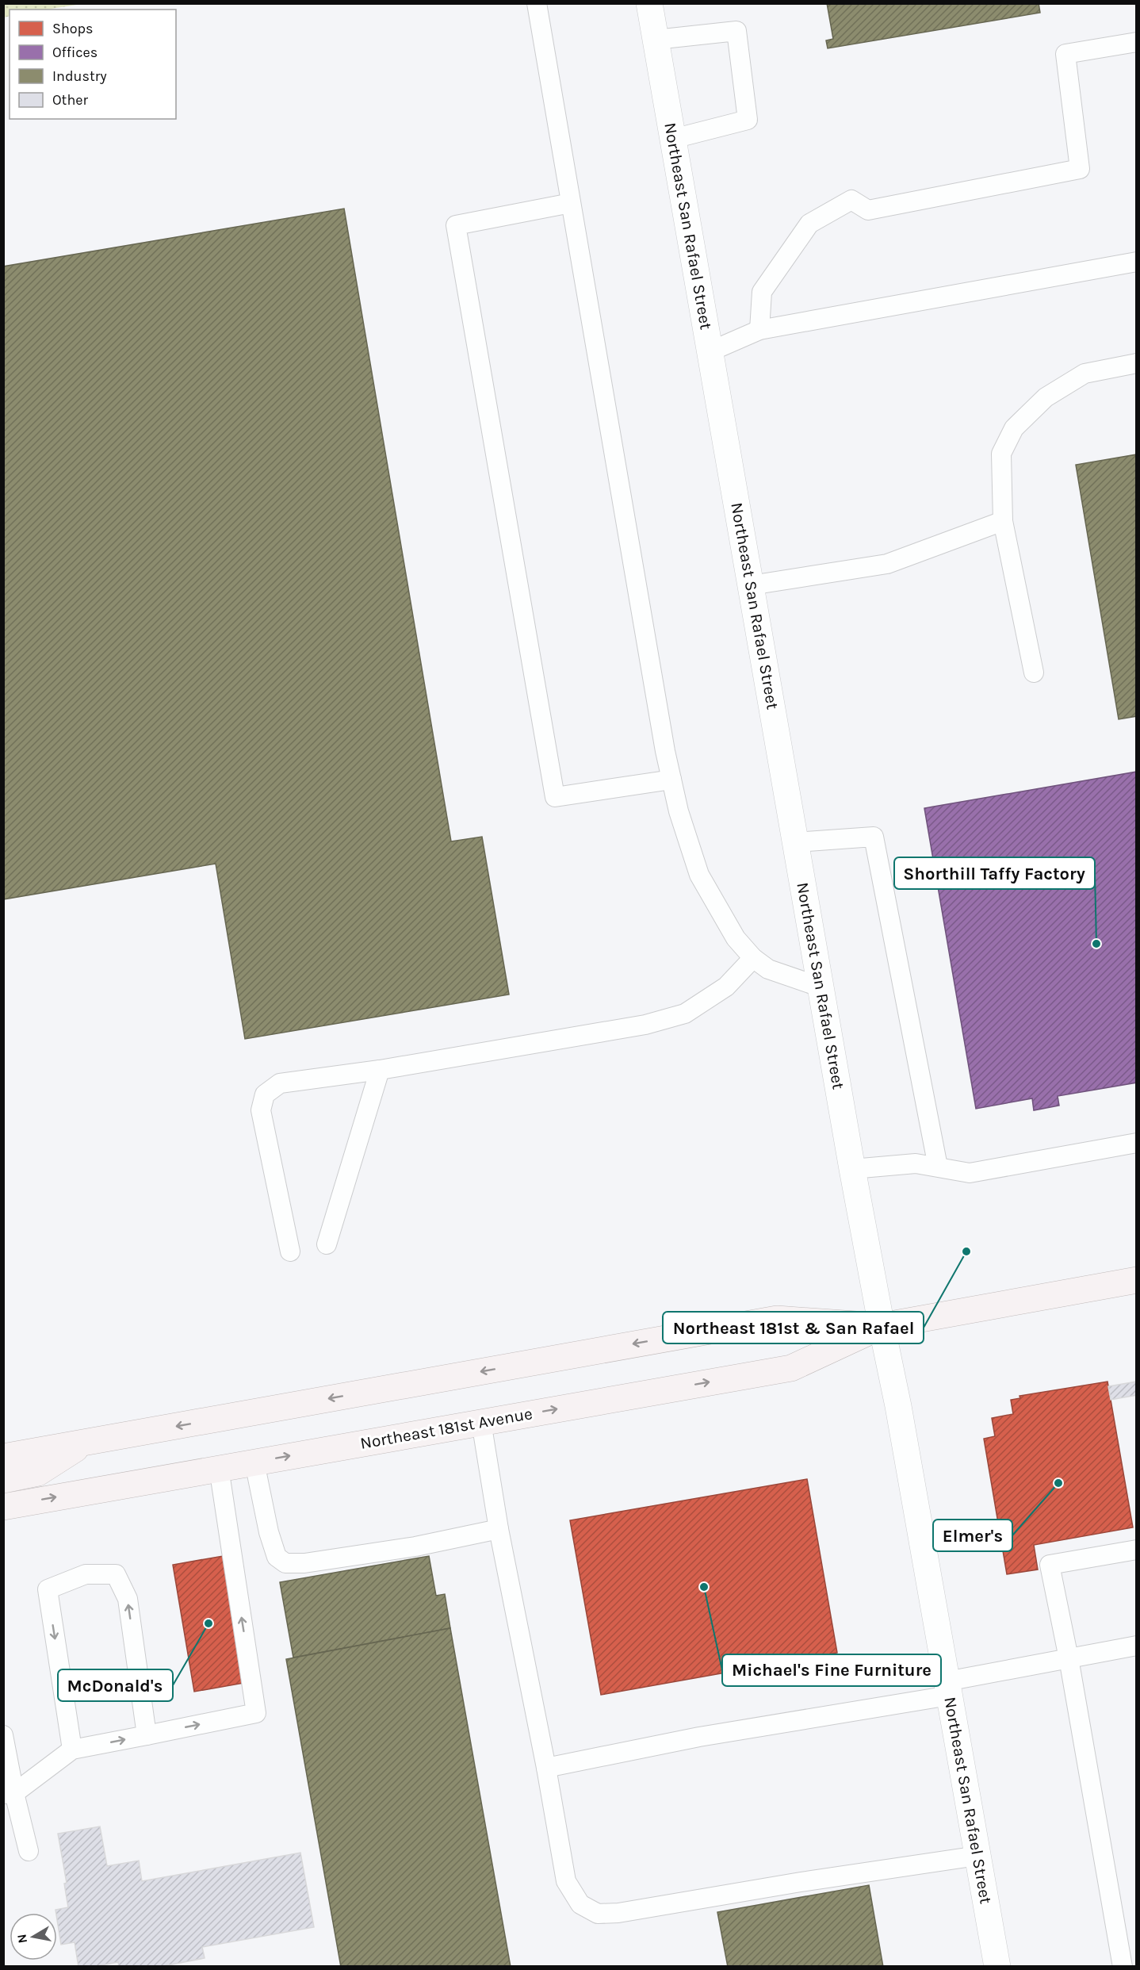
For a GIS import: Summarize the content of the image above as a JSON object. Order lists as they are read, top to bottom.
{
  "streets": {
    "main road": ["Northeast 181st Avenue"],
    "street": ["Northeast San Rafael Street"]
  },
  "crossings": [
    ["Northeast San Rafael Street", "Northeast 181st Avenue"]
  ],
  "places": [
    "Shorthill Taffy Factory",
    "Northeast 181st & San Rafael",
    "Elmer's",
    "Michael's Fine Furniture",
    "McDonald's"
  ],
  "legend": [
    "Shops",
    "Offices",
    "Industry",
    "Other"
  ],
  "north": "left"
}
